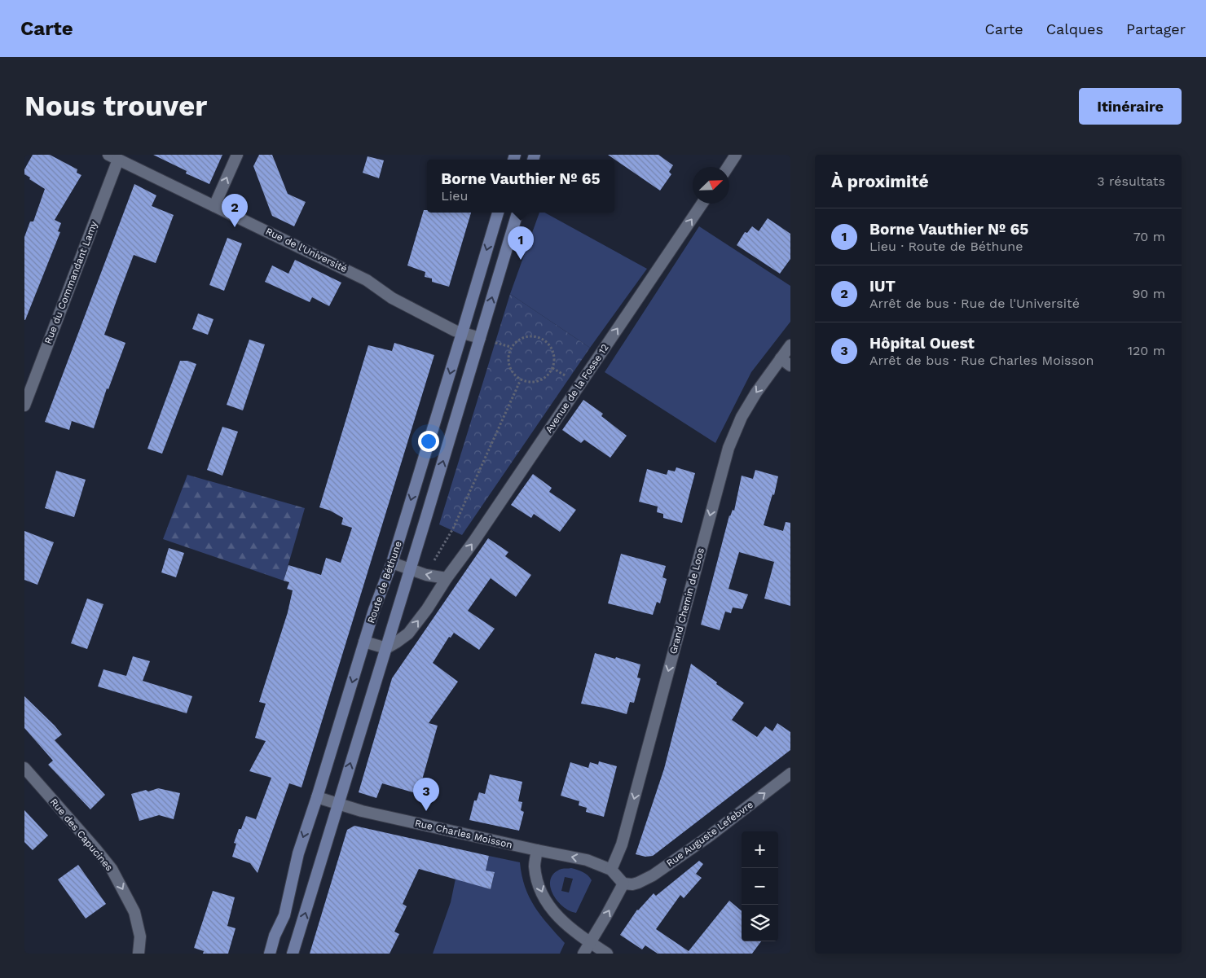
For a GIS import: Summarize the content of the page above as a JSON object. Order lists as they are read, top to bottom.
{
  "streets": {
    "main road": ["Route de Béthune"],
    "street": [
      "Rue de l'Université",
      "Rue du Commandant Lamy",
      "Avenue de la Fosse 12",
      "Grand Chemin de Loos",
      "Rue Charles Moisson",
      "Rue Auguste Lefebvre",
      "Rue des Capucines"
    ]
  },
  "crossings": [
    ["Rue de l'Université", "Rue du Commandant Lamy"],
    ["Rue de l'Université", "Route de Béthune"],
    ["Avenue de la Fosse 12", "Route de Béthune"],
    ["Route de Béthune", "Rue Charles Moisson"],
    ["Grand Chemin de Loos", "Rue Charles Moisson"]
  ],
  "one_way": [
    "Avenue de la Fosse 12",
    "Grand Chemin de Loos",
    "Rue Auguste Lefebvre",
    "Rue des Capucines"
  ],
  "north": "top right",
  "page": {
    "header": "Carte",
    "nav": ["Carte", "Calques", "Partager"],
    "buttons": "Itinéraire",
    "title": "Nous trouver",
    "heading": ["À proximité", "3 résultats"],
    "popup": ["Borne Vauthier № 65", "Lieu"],
    "pins": ["2", "1", "3"],
    "list": [
      {
        "mark": "1",
        "name": "Borne Vauthier № 65",
        "note": "Lieu · Route de Béthune",
        "value": "70 m"
      },
      {
        "mark": "2",
        "name": "IUT",
        "note": "Arrêt de bus · Rue de l'Université",
        "value": "90 m"
      },
      {
        "mark": "3",
        "name": "Hôpital Ouest",
        "note": "Arrêt de bus · Rue Charles Moisson",
        "value": "120 m"
      }
    ],
    "map_buttons": ["+", "−"]
  }
}
